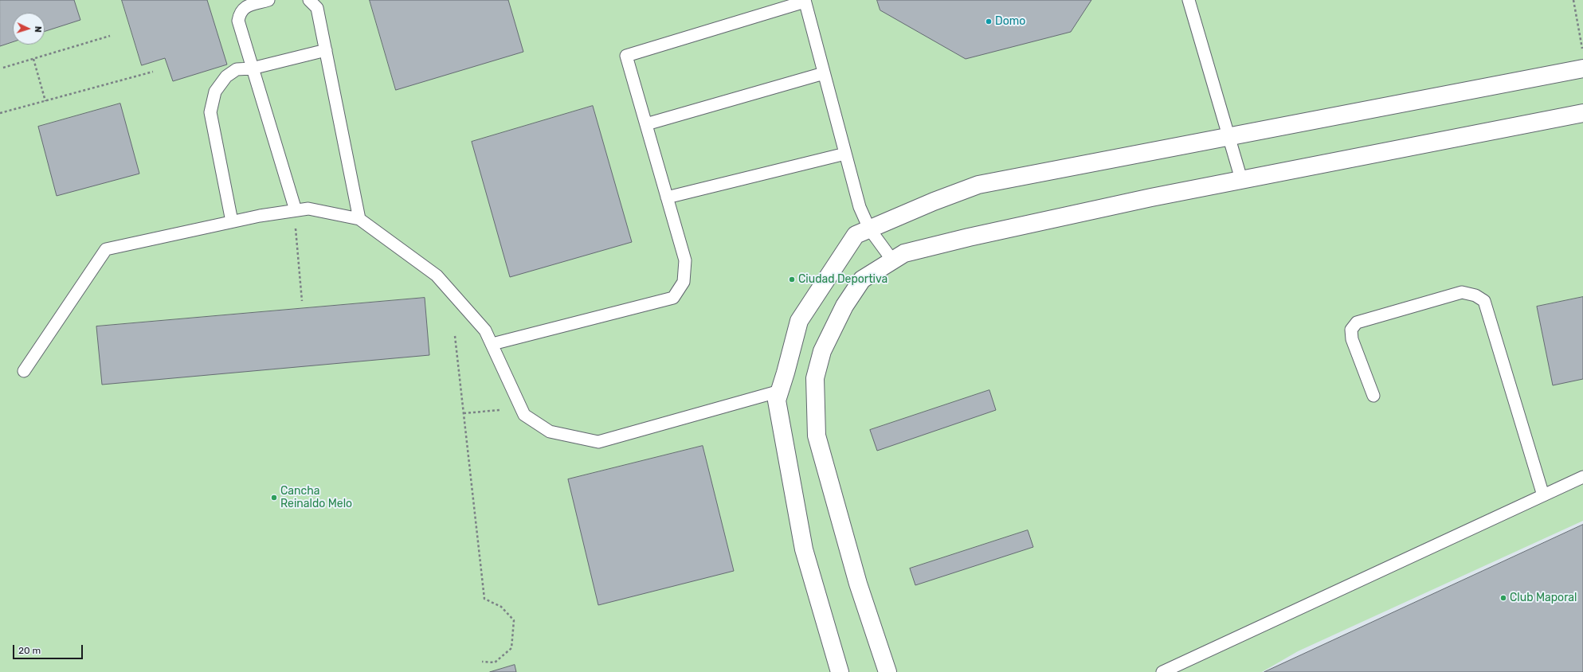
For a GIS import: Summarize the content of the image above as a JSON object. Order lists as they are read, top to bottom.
{
  "places": [
    "Domo",
    "Ciudad Deportiva",
    "Cancha Reinaldo Melo",
    "Club Maporal"
  ],
  "scale_bar": "20 m",
  "north": "right"
}
